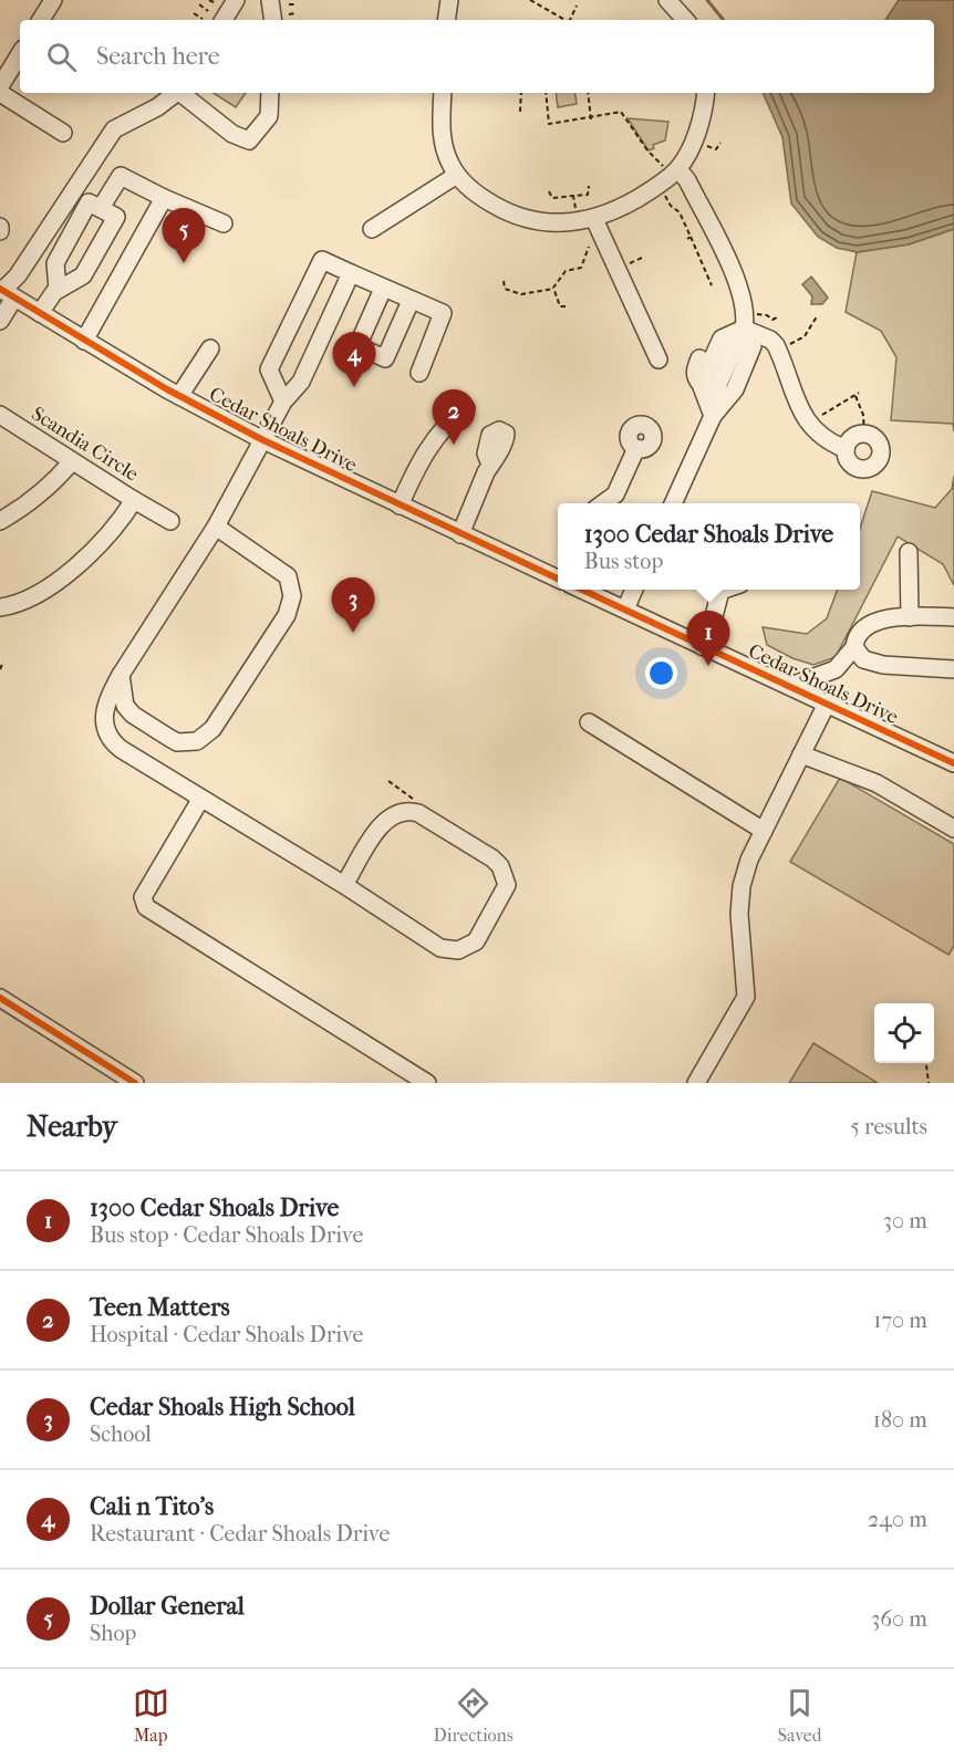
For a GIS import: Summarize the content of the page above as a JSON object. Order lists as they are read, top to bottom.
{
  "streets": {
    "street": ["Cedar Shoals Drive", "Scandia Circle"]
  },
  "page": {
    "search": "Search here",
    "pins": [
      "5",
      "4",
      "2",
      "3",
      "1"
    ],
    "popup": ["1300 Cedar Shoals Drive", "Bus stop"],
    "heading": ["Nearby", "5 results"],
    "list": [
      {
        "mark": "1",
        "name": "1300 Cedar Shoals Drive",
        "note": "Bus stop · Cedar Shoals Drive",
        "value": "30 m"
      },
      {
        "mark": "2",
        "name": "Teen Matters",
        "note": "Hospital · Cedar Shoals Drive",
        "value": "170 m"
      },
      {
        "mark": "3",
        "name": "Cedar Shoals High School",
        "note": "School",
        "value": "180 m"
      },
      {
        "mark": "4",
        "name": "Cali n Tito's",
        "note": "Restaurant · Cedar Shoals Drive",
        "value": "240 m"
      },
      {
        "mark": "5",
        "name": "Dollar General",
        "note": "Shop",
        "value": "360 m"
      }
    ],
    "nav": ["Map", "Directions", "Saved"]
  }
}
